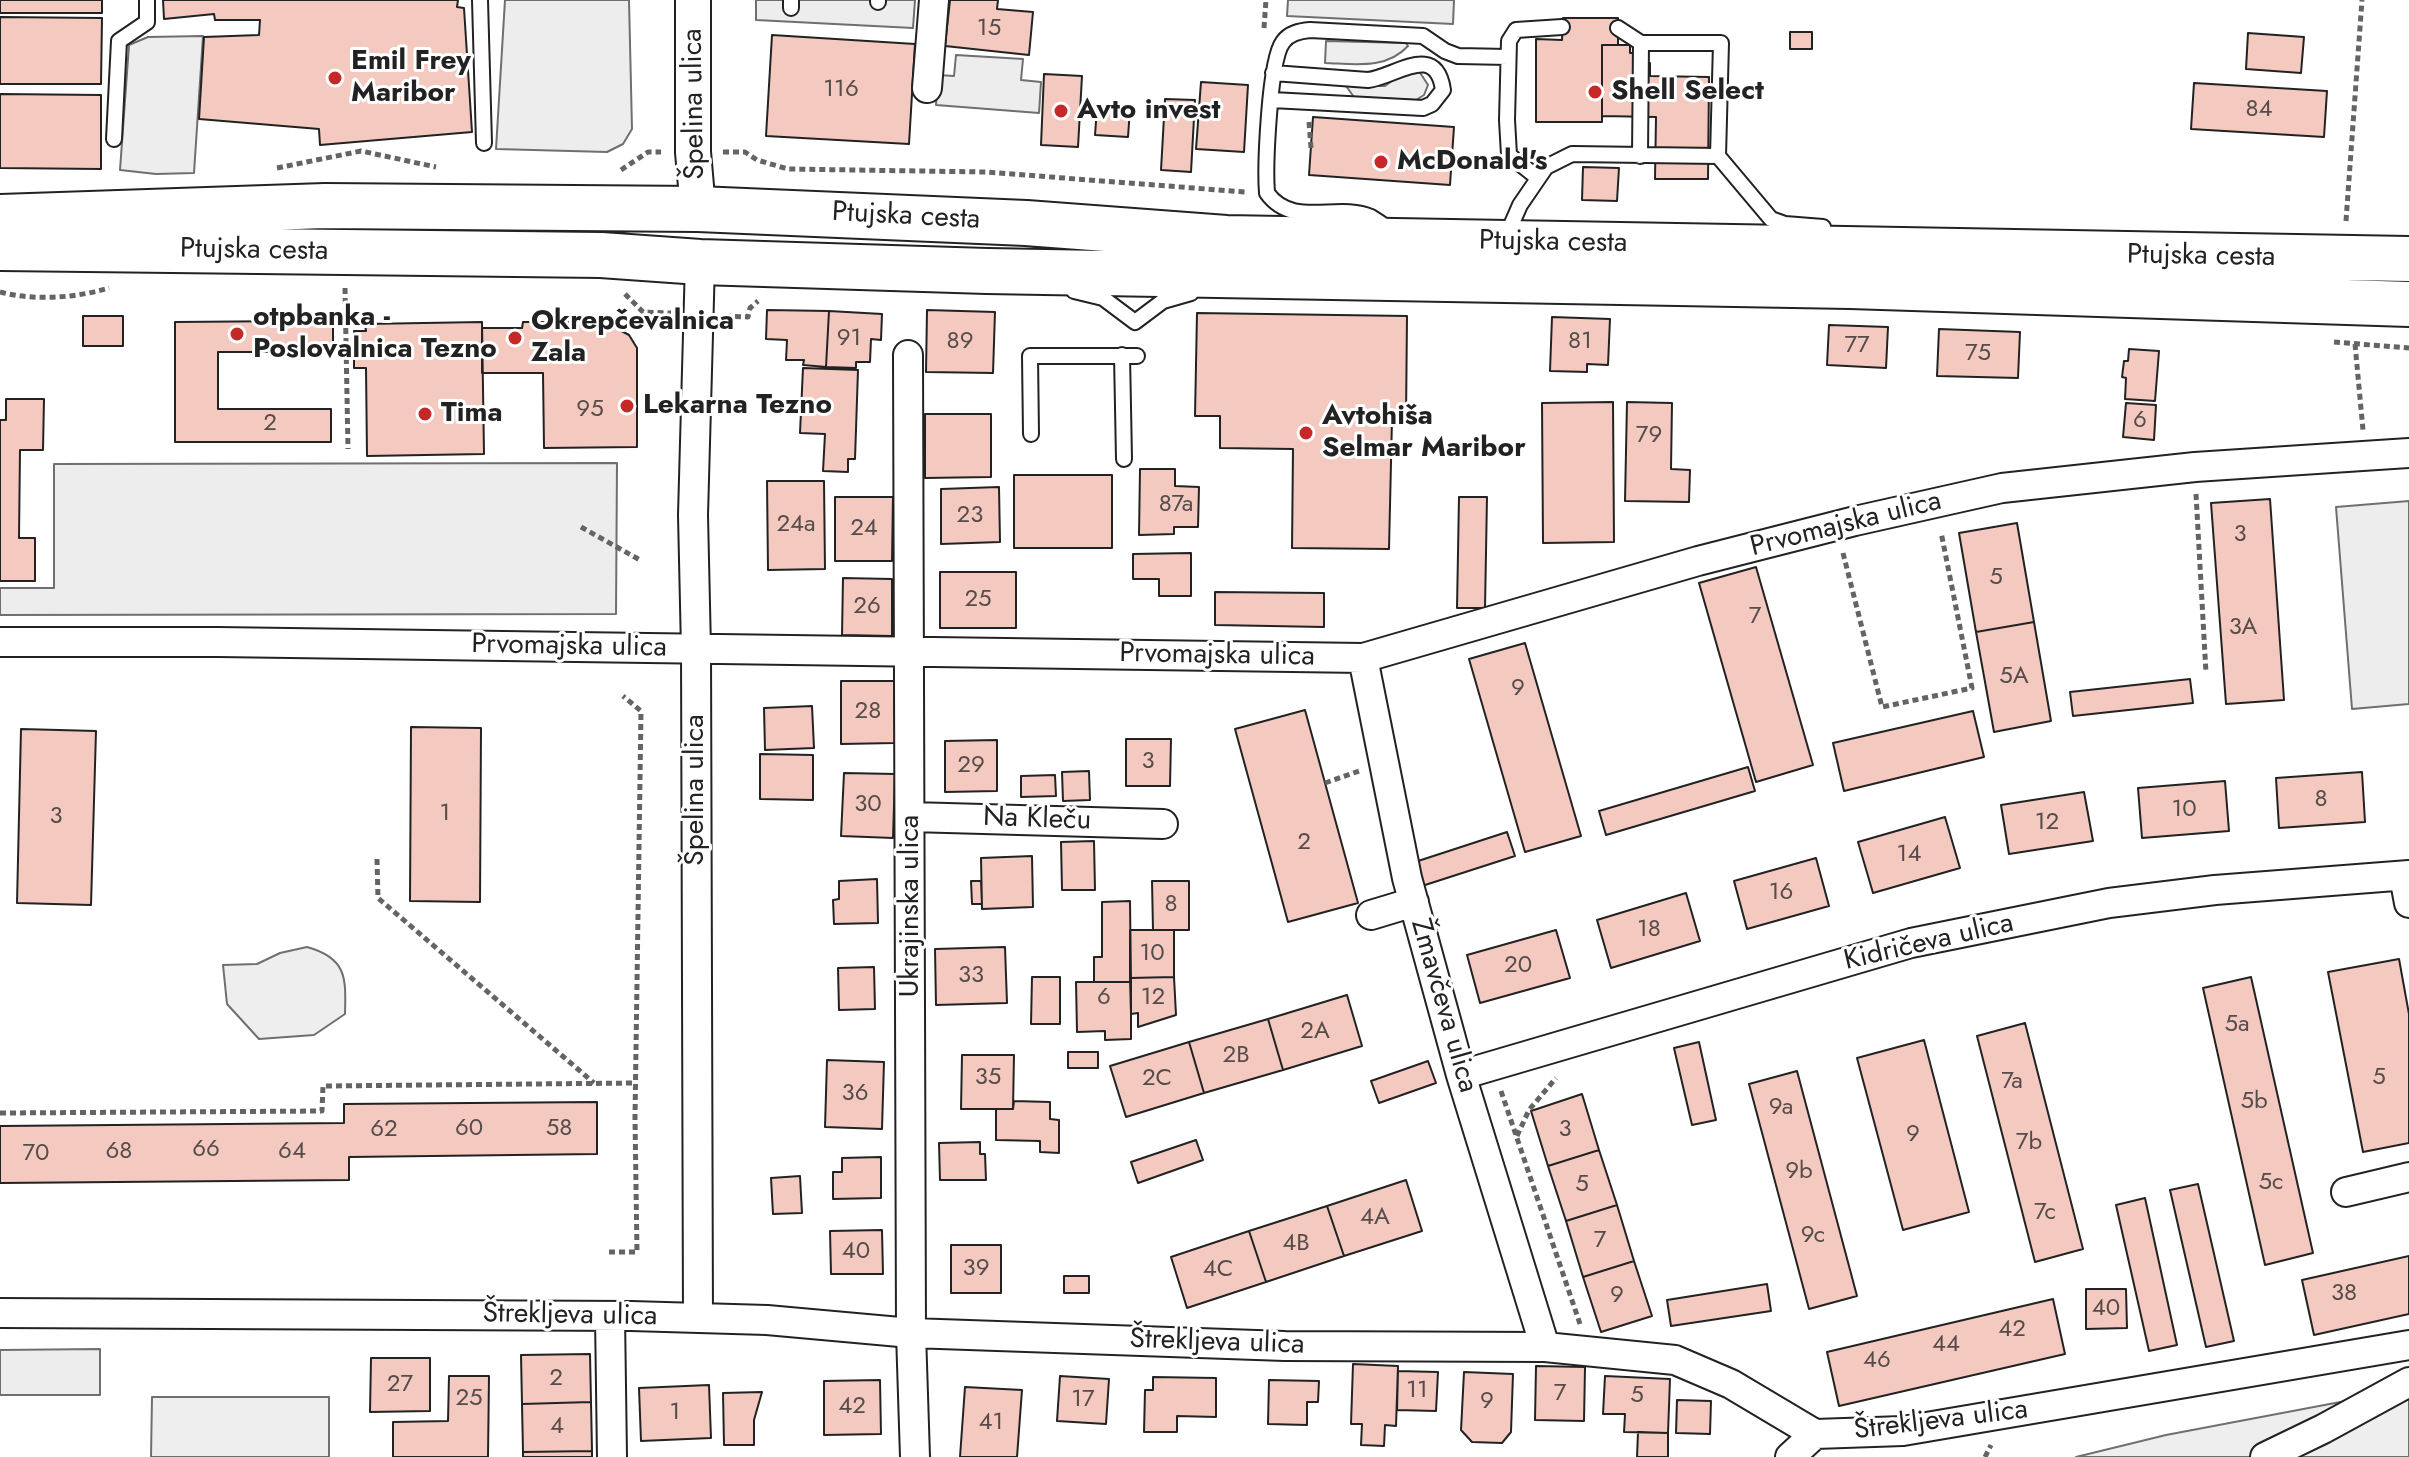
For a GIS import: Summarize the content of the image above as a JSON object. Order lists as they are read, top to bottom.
{
  "streets": {
    "main road": ["Ptujska cesta"],
    "street": [
      "Špelina ulica",
      "Prvomajska ulica",
      "Na Kleču",
      "Ukrajinska ulica",
      "Kidričeva ulica",
      "Žmavčeva ulica",
      "Štrekljeva ulica"
    ]
  },
  "crossings": [
    ["Špelina ulica", "Ptujska cesta"],
    ["Špelina ulica", "Prvomajska ulica"],
    ["Špelina ulica", "Štrekljeva ulica"],
    ["Prvomajska ulica", "Ukrajinska ulica"],
    ["Prvomajska ulica", "Žmavčeva ulica"],
    ["Na Kleču", "Ukrajinska ulica"],
    ["Ukrajinska ulica", "Štrekljeva ulica"],
    ["Kidričeva ulica", "Žmavčeva ulica"],
    ["Žmavčeva ulica", "Štrekljeva ulica"]
  ],
  "places": [
    "Emil Frey Maribor",
    "Shell Select",
    "Avto invest",
    "McDonald's",
    "otpbanka - Poslovalnica Tezno",
    "Okrepčevalnica Zala",
    "Lekarna Tezno",
    "Tima",
    "Avtohiša Selmar Maribor"
  ],
  "house_numbers": [
    "15",
    "116",
    "84",
    "91",
    "89",
    "81",
    "77",
    "75",
    "95",
    "6",
    "2",
    "79",
    "87a",
    "23",
    "24a",
    "24",
    "3",
    "5",
    "25",
    "26",
    "7",
    "3A",
    "5A",
    "9",
    "28",
    "3",
    "29",
    "8",
    "30",
    "10",
    "1",
    "3",
    "12",
    "2",
    "14",
    "16",
    "8",
    "18",
    "10",
    "20",
    "33",
    "6",
    "12",
    "5a",
    "2A",
    "2B",
    "35",
    "5",
    "2C",
    "7a",
    "36",
    "5b",
    "9a",
    "60",
    "58",
    "62",
    "3",
    "9",
    "7b",
    "66",
    "68",
    "64",
    "70",
    "9b",
    "5c",
    "5",
    "7c",
    "4A",
    "9c",
    "7",
    "4B",
    "40",
    "39",
    "4C",
    "38",
    "9",
    "40",
    "42",
    "44",
    "46",
    "2",
    "27",
    "11",
    "7",
    "5",
    "25",
    "17",
    "9",
    "42",
    "1",
    "41",
    "4"
  ]
}
